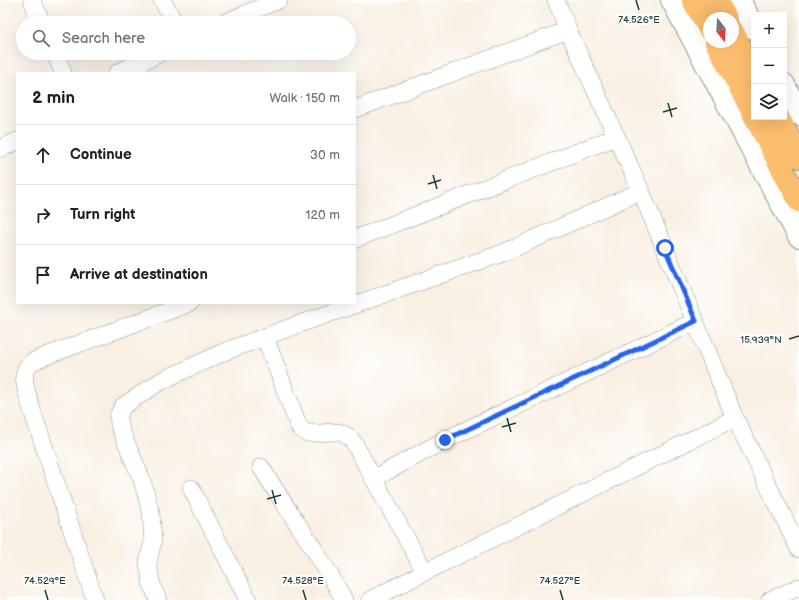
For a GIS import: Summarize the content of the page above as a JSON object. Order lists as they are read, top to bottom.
{
  "north": "bottom",
  "page": {
    "map_buttons": ["+", "−"],
    "search": "Search here",
    "heading": ["2 min", "Walk · 150 m"],
    "list": [
      ["Continue", "30 m"],
      ["Turn right", "120 m"],
      "Arrive at destination"
    ]
  },
  "coordinates": [
    "74.526°E",
    "15.939°N",
    "74.529°E",
    "74.528°E",
    "74.527°E"
  ]
}
